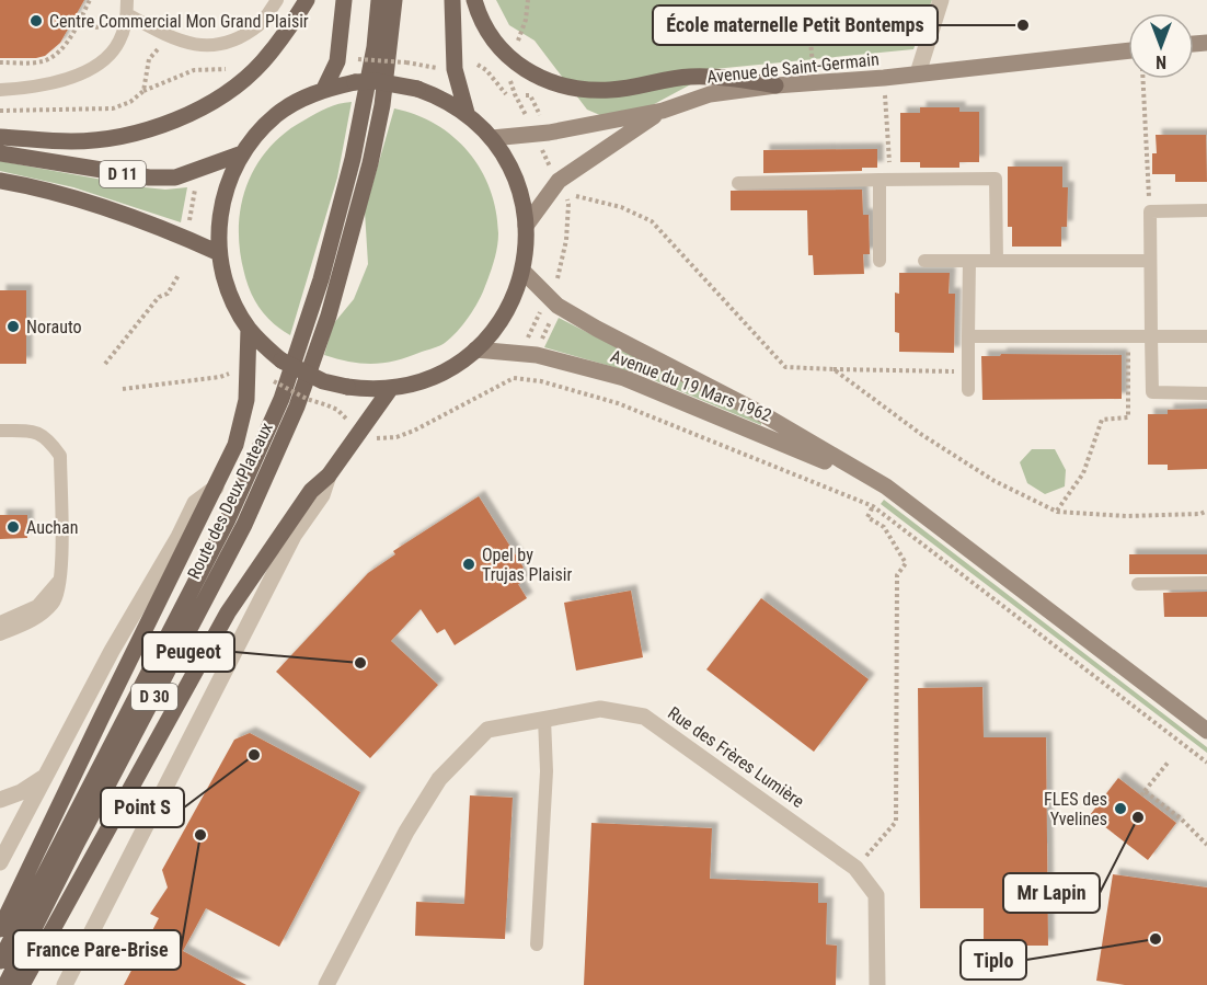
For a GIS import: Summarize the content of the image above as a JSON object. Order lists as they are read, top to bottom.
{
  "streets": {
    "main road": [
      "Avenue de Saint-Germain",
      "D 11",
      "Avenue du 19 Mars 1962",
      "Route des Deux Plateaux",
      "D 30"
    ],
    "street": ["Rue des Frères Lumière"]
  },
  "places": [
    "Centre Commercial Mon Grand Plaisir",
    "École maternelle Petit Bontemps",
    "Norauto",
    "Auchan",
    "Opel by Trujas Plaisir",
    "Peugeot",
    "Point S",
    "FLES des Yvelines",
    "Mr Lapin",
    "France Pare-Brise",
    "Tiplo"
  ],
  "north": "bottom"
}
